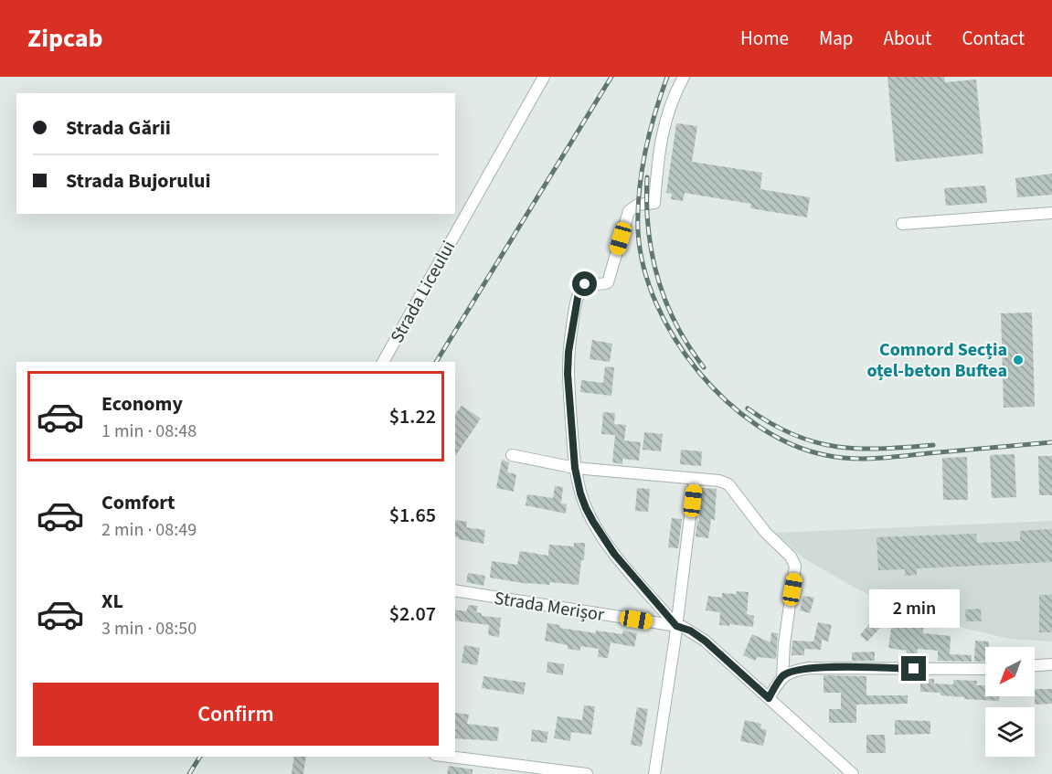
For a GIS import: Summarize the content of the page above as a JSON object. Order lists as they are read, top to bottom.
{
  "streets": {
    "street": ["Strada Liceului", "Strada Merișor"]
  },
  "places": ["Comnord Secția oțel-beton Buftea"],
  "north": "bottom left",
  "page": {
    "header": "Zipcab",
    "nav": [
      "Home",
      "Map",
      "About",
      "Contact"
    ],
    "banner": ["Strada Gării", "Strada Bujorului"],
    "list": [
      {
        "name": "Economy",
        "note": "1 min · 08:48",
        "value": "$1.22"
      },
      {
        "name": "Comfort",
        "note": "2 min · 08:49",
        "value": "$1.65"
      },
      {
        "name": "XL",
        "note": "3 min · 08:50",
        "value": "$2.07"
      }
    ],
    "bubble": "2 min",
    "buttons": "Confirm"
  }
}
